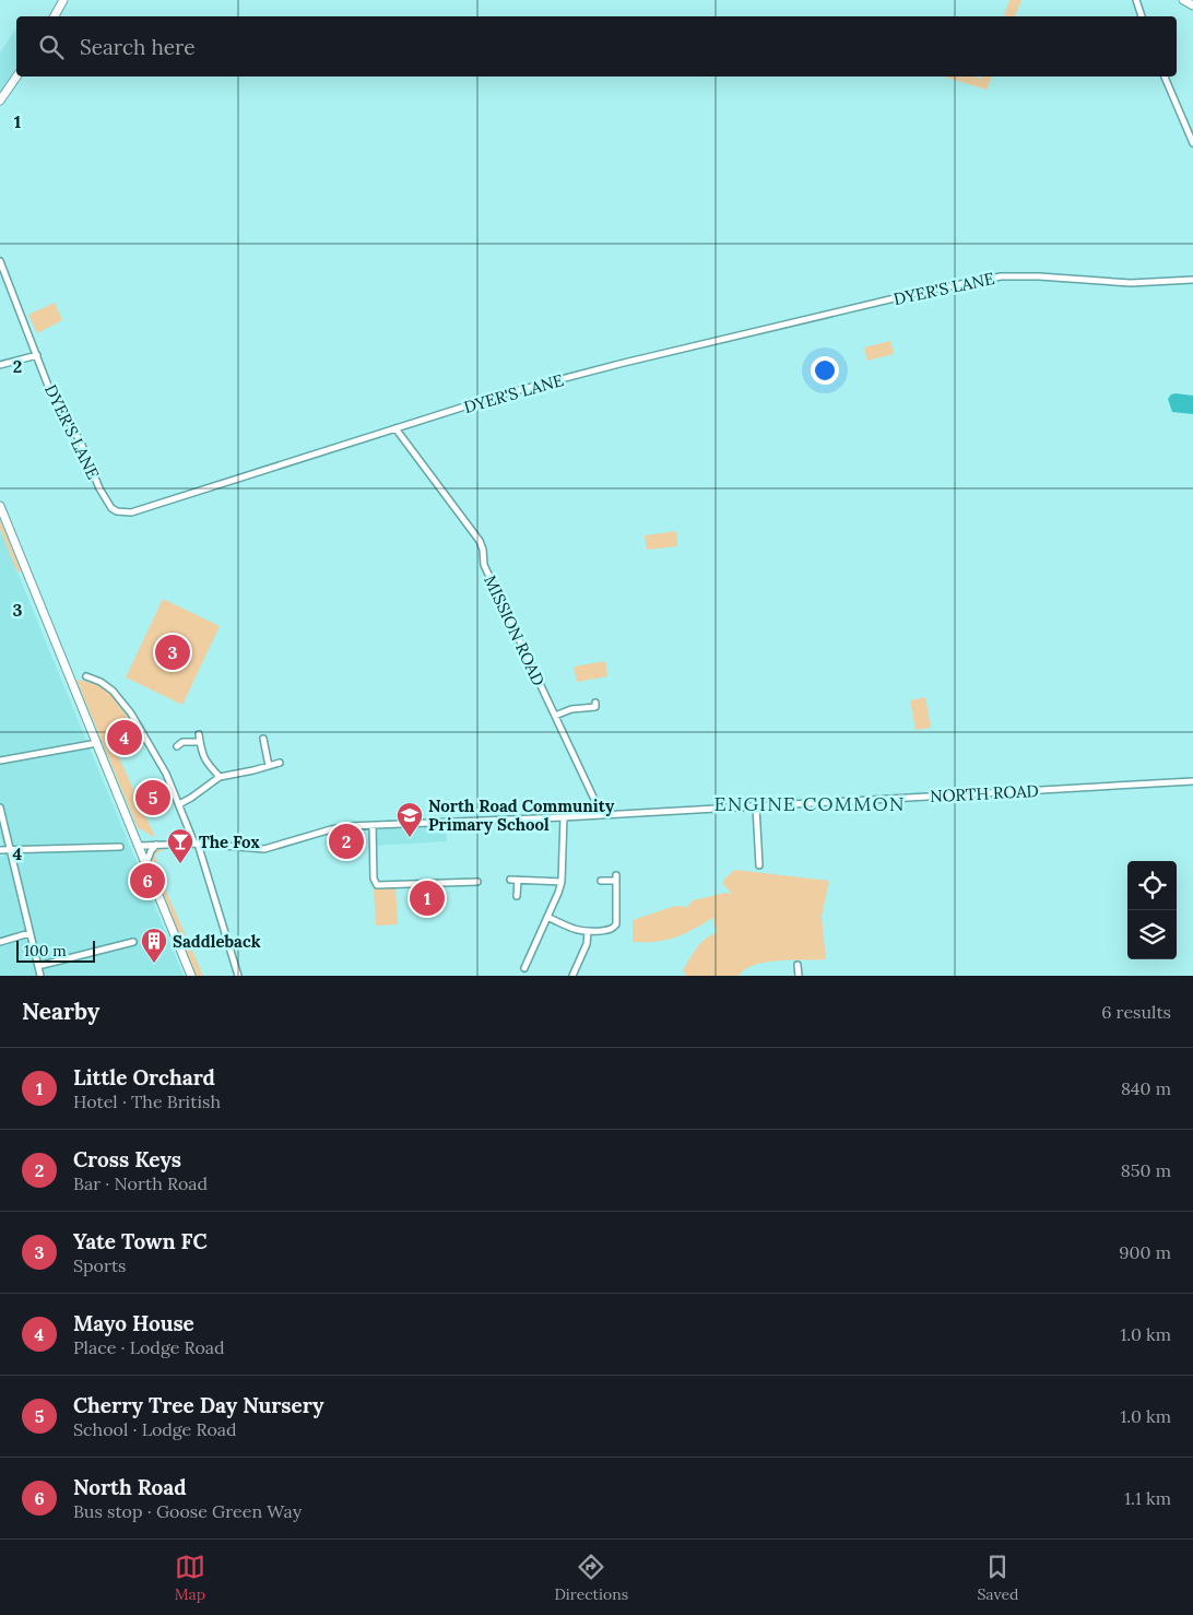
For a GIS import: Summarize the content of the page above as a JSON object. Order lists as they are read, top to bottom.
{
  "streets": {
    "street": ["DYER'S LANE", "MISSION ROAD", "NORTH ROAD"]
  },
  "crossings": [
    ["DYER'S LANE", "MISSION ROAD"],
    ["MISSION ROAD", "NORTH ROAD"]
  ],
  "districts": ["ENGINE COMMON"],
  "places": {
    "school or university": ["North Road Community Primary School"],
    "bar": ["The Fox"],
    "building": ["Saddleback"]
  },
  "scale_bar": "100 m",
  "page": {
    "search": "Search here",
    "pins": [
      "3",
      "4",
      "5",
      "2",
      "6",
      "1"
    ],
    "scale": "100 m",
    "heading": ["Nearby", "6 results"],
    "list": [
      {
        "mark": "1",
        "name": "Little Orchard",
        "note": "Hotel · The British",
        "value": "840 m"
      },
      {
        "mark": "2",
        "name": "Cross Keys",
        "note": "Bar · North Road",
        "value": "850 m"
      },
      {
        "mark": "3",
        "name": "Yate Town FC",
        "note": "Sports",
        "value": "900 m"
      },
      {
        "mark": "4",
        "name": "Mayo House",
        "note": "Place · Lodge Road",
        "value": "1.0 km"
      },
      {
        "mark": "5",
        "name": "Cherry Tree Day Nursery",
        "note": "School · Lodge Road",
        "value": "1.0 km"
      },
      {
        "mark": "6",
        "name": "North Road",
        "note": "Bus stop · Goose Green Way",
        "value": "1.1 km"
      }
    ],
    "nav": ["Map", "Directions", "Saved"]
  },
  "grid": {
    "rows": [
      "1",
      "2",
      "3",
      "4"
    ]
  }
}
